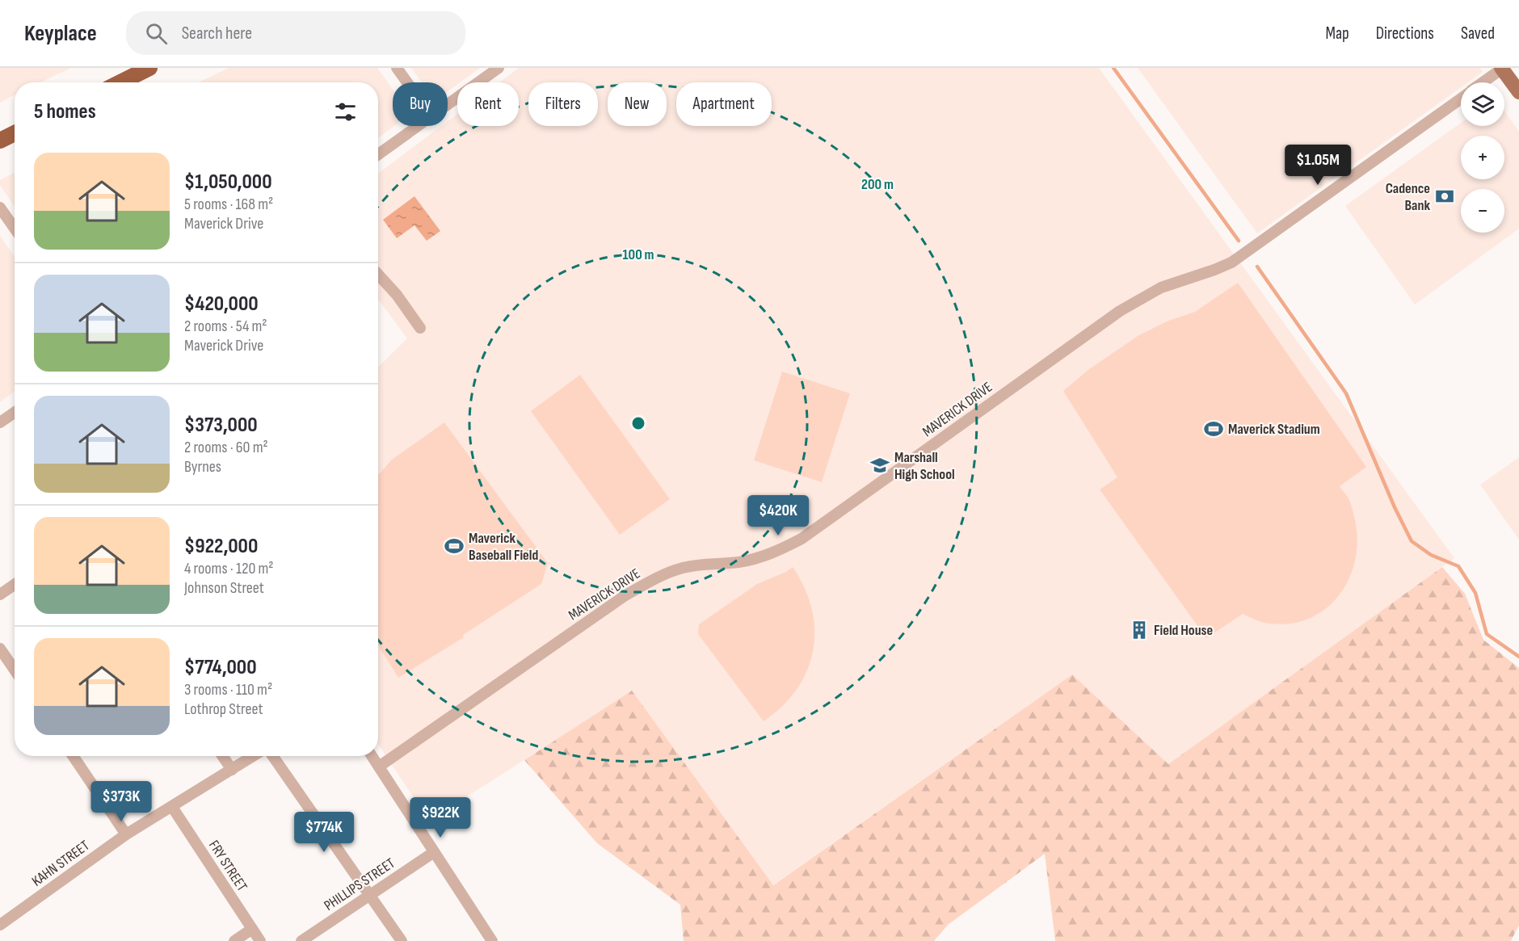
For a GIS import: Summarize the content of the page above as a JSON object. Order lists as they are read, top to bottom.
{
  "streets": {
    "street": [
      "MAVERICK DRIVE",
      "KAHN STREET",
      "FRY STREET",
      "PHILLIPS STREET"
    ]
  },
  "crossings": [
    ["KAHN STREET", "FRY STREET"]
  ],
  "places": {
    "bank": ["Cadence Bank"],
    "sports": ["Maverick Stadium", "Maverick Baseball Field"],
    "school or university": ["Marshall High School"],
    "building": ["Field House"]
  },
  "page": {
    "header": "Keyplace",
    "search": "Search here",
    "nav": ["Map", "Directions", "Saved"],
    "map_buttons": ["+", "−"],
    "chip": [
      "Buy",
      "Rent",
      "Filters",
      "New",
      "Apartment"
    ],
    "heading": "5 homes",
    "list": [
      {
        "name": "$1,050,000",
        "note": "5 rooms · 168 m² · Maverick Drive"
      },
      {
        "name": "$420,000",
        "note": "2 rooms · 54 m² · Maverick Drive"
      },
      {
        "name": "$373,000",
        "note": "2 rooms · 60 m² · Byrnes"
      },
      {
        "name": "$922,000",
        "note": "4 rooms · 120 m² · Johnson Street"
      },
      {
        "name": "$774,000",
        "note": "3 rooms · 110 m² · Lothrop Street"
      }
    ],
    "price": [
      "$1.05M",
      "$420K",
      "$373K",
      "$922K",
      "$774K"
    ]
  },
  "rings": ["200 m", "100 m"]
}
